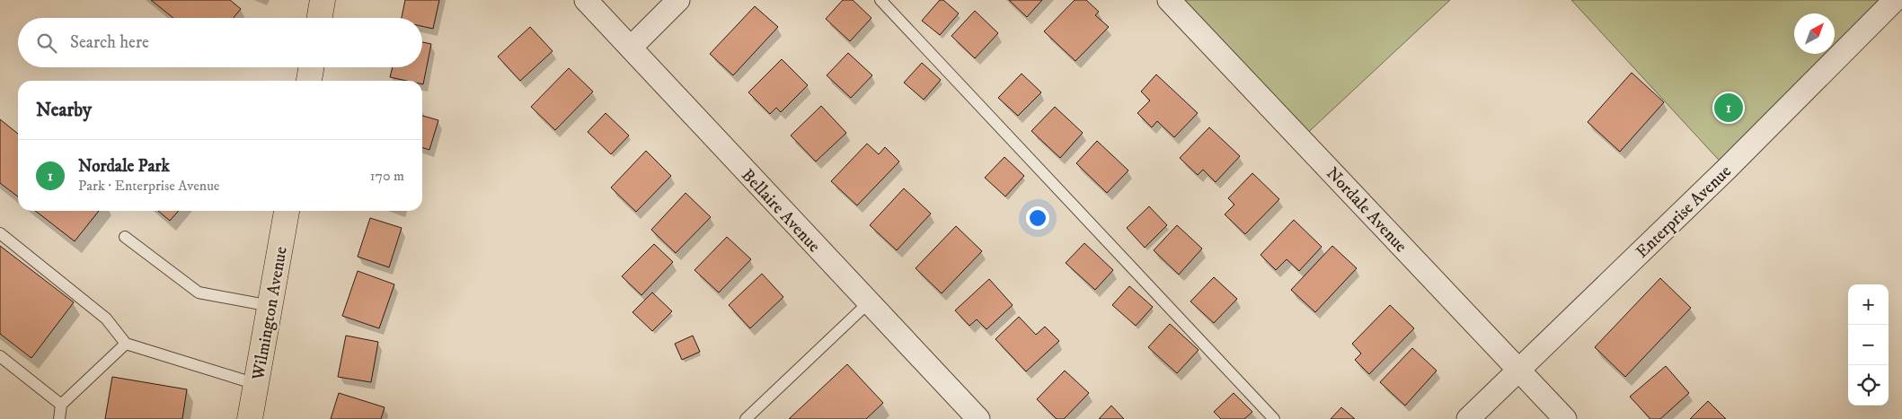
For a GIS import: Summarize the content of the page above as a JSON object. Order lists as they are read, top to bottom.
{
  "streets": {
    "main road": ["Wilmington Avenue"],
    "street": ["Nordale Avenue", "Bellaire Avenue", "Enterprise Avenue"]
  },
  "crossings": [
    ["Nordale Avenue", "Enterprise Avenue"]
  ],
  "north": "top right",
  "page": {
    "search": "Search here",
    "heading": "Nearby",
    "pins": "1",
    "list": [
      {
        "mark": "1",
        "name": "Nordale Park",
        "note": "Park · Enterprise Avenue",
        "value": "170 m"
      }
    ],
    "map_buttons": ["+", "−"]
  }
}
